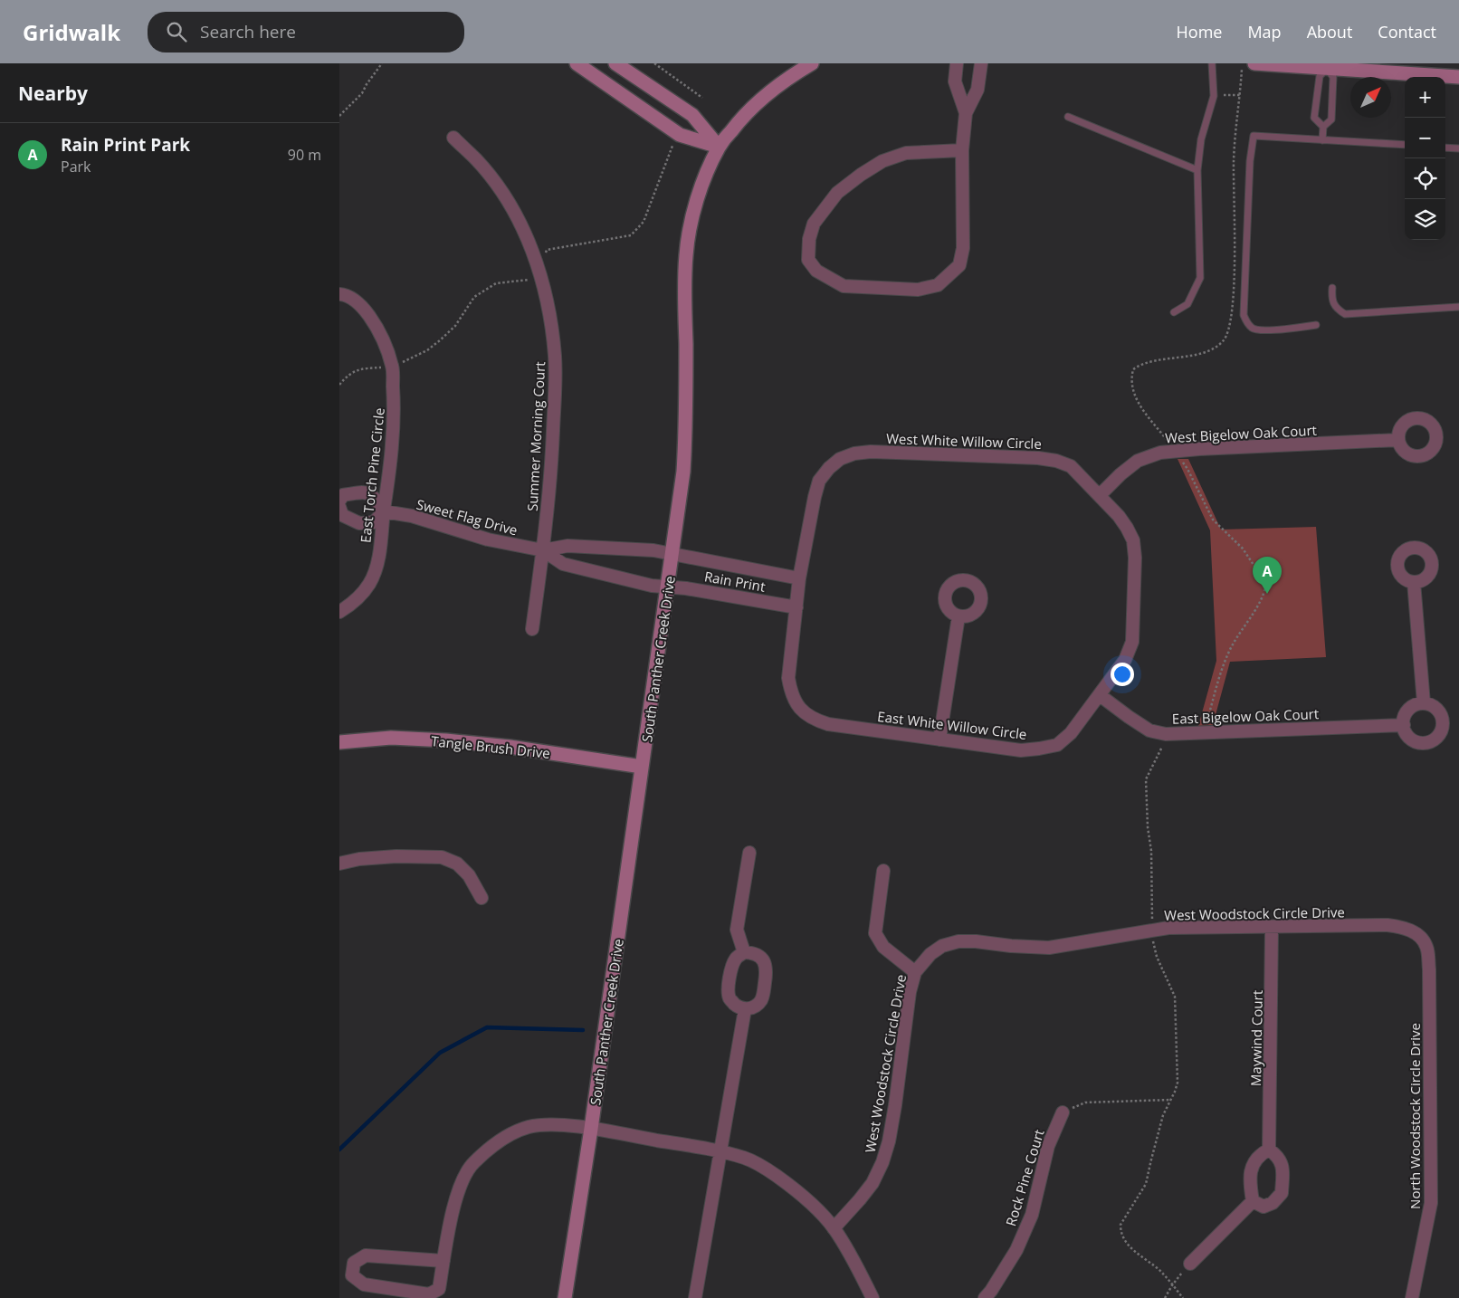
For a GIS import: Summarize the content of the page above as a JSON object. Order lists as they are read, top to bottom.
{
  "streets": {
    "street": [
      "West Bigelow Oak Court",
      "Summer Morning Court",
      "West White Willow Circle",
      "East Torch Pine Circle",
      "Sweet Flag Drive",
      "Rain Print",
      "South Panther Creek Drive",
      "East Bigelow Oak Court",
      "East White Willow Circle",
      "Tangle Brush Drive",
      "West Woodstock Circle Drive",
      "Maywind Court",
      "North Woodstock Circle Drive",
      "Rock Pine Court"
    ]
  },
  "crossings": [
    ["West Bigelow Oak Court", "West White Willow Circle"],
    ["Summer Morning Court", "Sweet Flag Drive"],
    ["West White Willow Circle", "Rain Print"],
    ["West White Willow Circle", "East White Willow Circle"],
    ["East Torch Pine Circle", "Sweet Flag Drive"],
    ["Sweet Flag Drive", "Rain Print"],
    ["Sweet Flag Drive", "South Panther Creek Drive"],
    ["Rain Print", "South Panther Creek Drive"],
    ["Rain Print", "East White Willow Circle"],
    ["South Panther Creek Drive", "Tangle Brush Drive"],
    ["East Bigelow Oak Court", "East White Willow Circle"],
    ["West Woodstock Circle Drive", "Maywind Court"],
    ["West Woodstock Circle Drive", "North Woodstock Circle Drive"]
  ],
  "north": "top right",
  "page": {
    "header": "Gridwalk",
    "search": "Search here",
    "nav": [
      "Home",
      "Map",
      "About",
      "Contact"
    ],
    "heading": "Nearby",
    "map_buttons": ["+", "−"],
    "list": [
      {
        "mark": "A",
        "name": "Rain Print Park",
        "note": "Park",
        "value": "90 m"
      }
    ],
    "pins": "A"
  }
}
